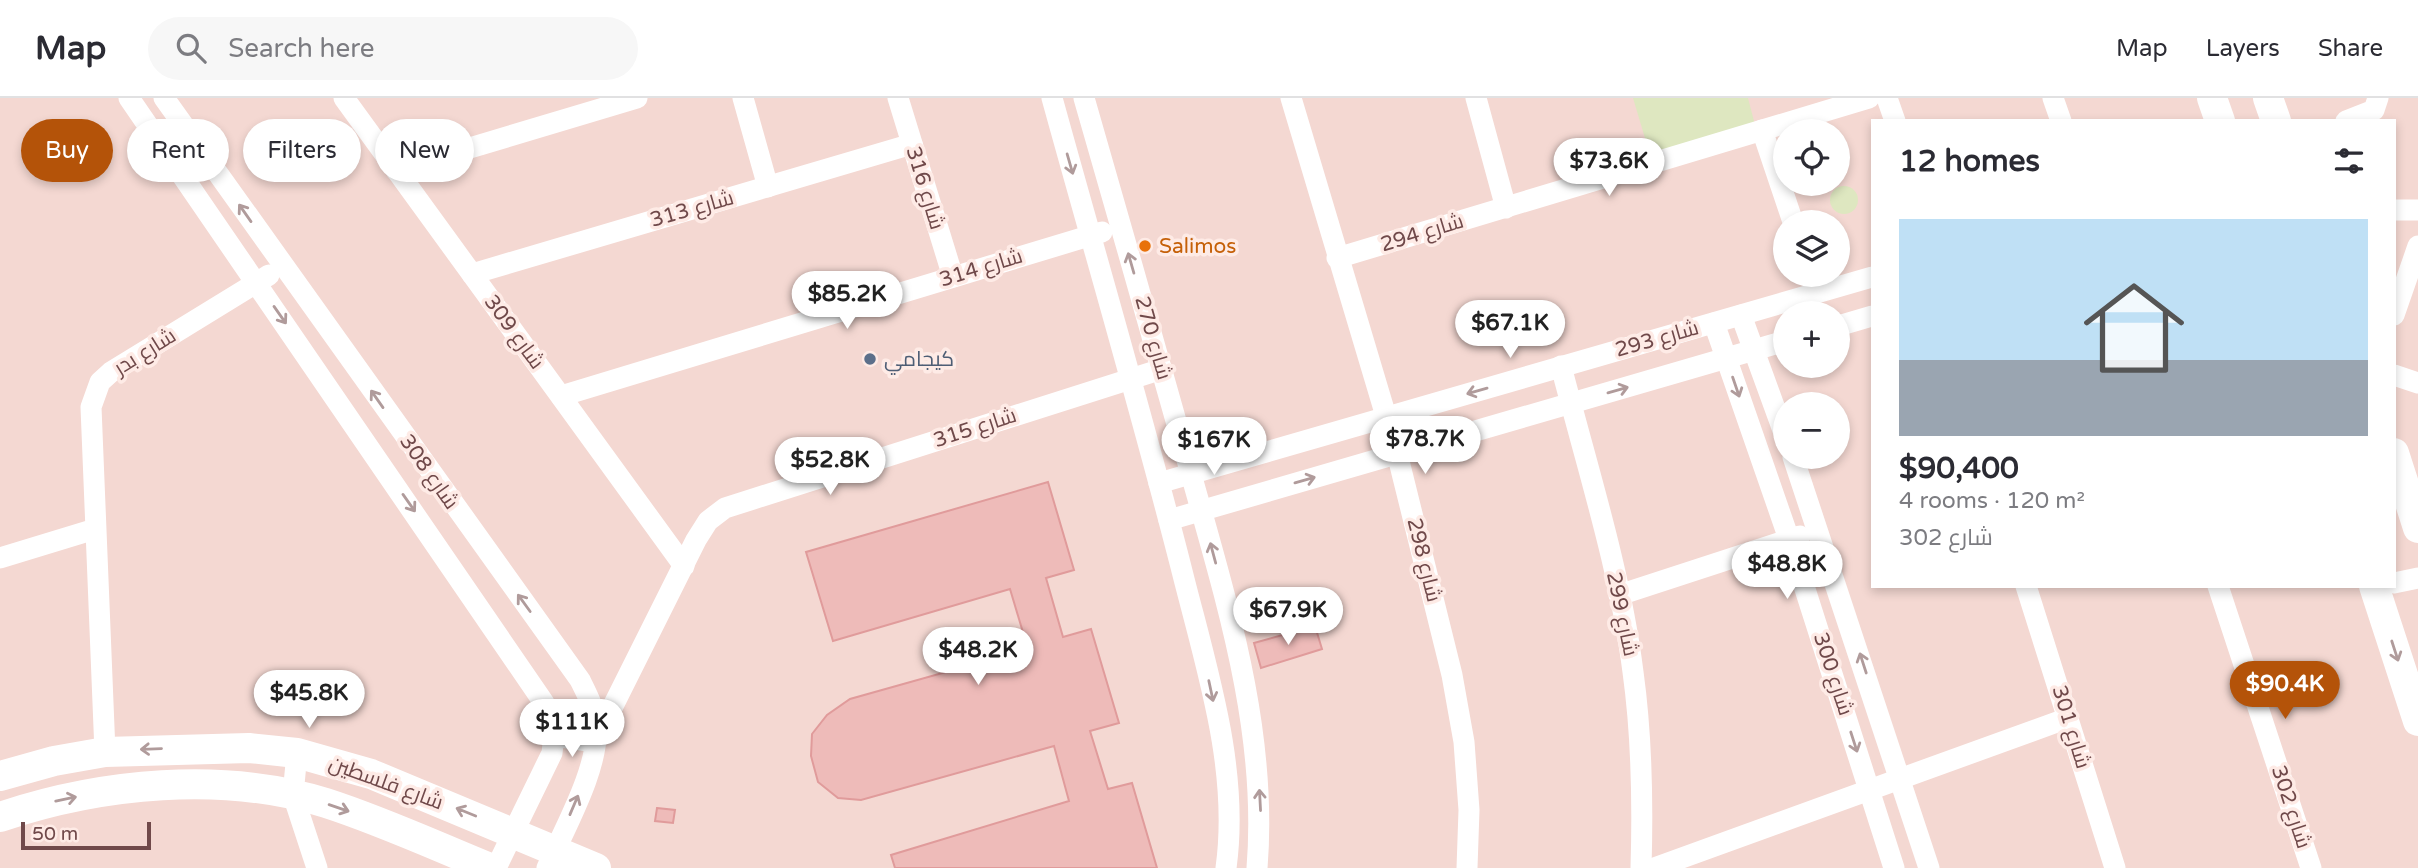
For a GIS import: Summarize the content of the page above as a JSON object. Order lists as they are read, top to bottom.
{
  "streets": {
    "street": [
      "شارع 316",
      "شارع 313",
      "شارع 294",
      "شارع 314",
      "شارع 309",
      "شارع 270",
      "شارع 293",
      "شارع بدر",
      "شارع 315",
      "شارع 308",
      "شارع 298",
      "شارع 299",
      "شارع 300",
      "شارع 301",
      "شارع فلسطين",
      "شارع 302"
    ]
  },
  "crossings": [
    ["شارع 316", "شارع 313"],
    ["شارع 316", "شارع 314"],
    ["شارع 313", "شارع 309"],
    ["شارع 294", "شارع 298"],
    ["شارع 314", "شارع 309"],
    ["شارع 314", "شارع 270"],
    ["شارع 309", "شارع 315"],
    ["شارع 270", "شارع 293"],
    ["شارع 270", "شارع 315"],
    ["شارع 293", "شارع 298"],
    ["شارع 293", "شارع 299"],
    ["شارع 293", "شارع 300"],
    ["شارع بدر", "شارع 308"],
    ["شارع بدر", "شارع فلسطين"],
    ["شارع 315", "شارع 308"],
    ["شارع 308", "شارع فلسطين"]
  ],
  "places": ["Salimos", "كيجامي"],
  "scale_bar": "50 m",
  "page": {
    "header": "Map",
    "search": "Search here",
    "nav": ["Map", "Layers", "Share"],
    "map_buttons": ["+", "−"],
    "chip": [
      "Buy",
      "Rent",
      "Filters",
      "New"
    ],
    "heading": "12 homes",
    "price": [
      "$73.6K",
      "$85.2K",
      "$67.1K",
      "$78.7K",
      "$167K",
      "$52.8K",
      "$48.8K",
      "$67.9K",
      "$48.2K",
      "$90.4K",
      "$45.8K",
      "$111K"
    ],
    "list": [
      {
        "name": "$90,400",
        "note": "4 rooms · 120 m² · شارع 302"
      }
    ],
    "scale": "50 m"
  }
}
